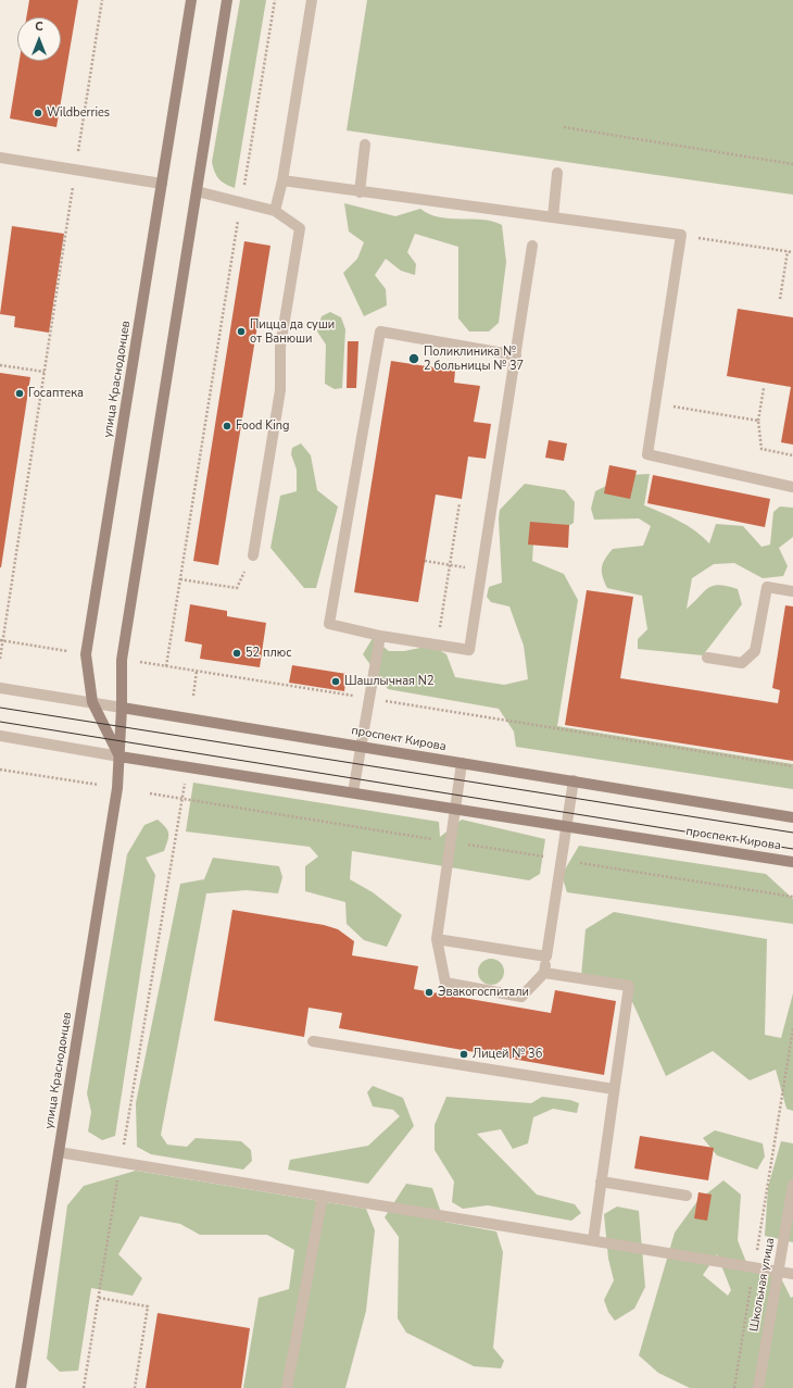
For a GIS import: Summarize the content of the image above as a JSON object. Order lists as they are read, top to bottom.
{
  "streets": {
    "main road": ["улица Краснодонцев", "проспект Кирова"],
    "street": ["Школьная улица"]
  },
  "crossings": [
    ["улица Краснодонцев", "проспект Кирова"]
  ],
  "places": [
    "Wildberries",
    "Пицца да суши от Ванюши",
    "Поликлиника № 2 больницы № 37",
    "Госаптека",
    "Food King",
    "52 плюс",
    "Шашлычная N2",
    "Эвакогоспитали",
    "Лицей № 36"
  ],
  "north": "top"
}
